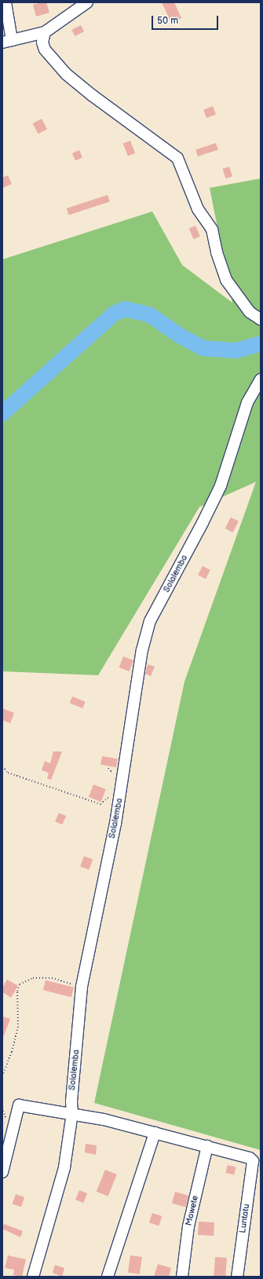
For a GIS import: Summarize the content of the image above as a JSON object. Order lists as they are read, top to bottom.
{
  "streets": {
    "street": ["Solalemba", "Mawete", "Luntatu"]
  },
  "crossings": [
    ["Mawete", "Luntatu"]
  ],
  "scale_bar": "50 m"
}
